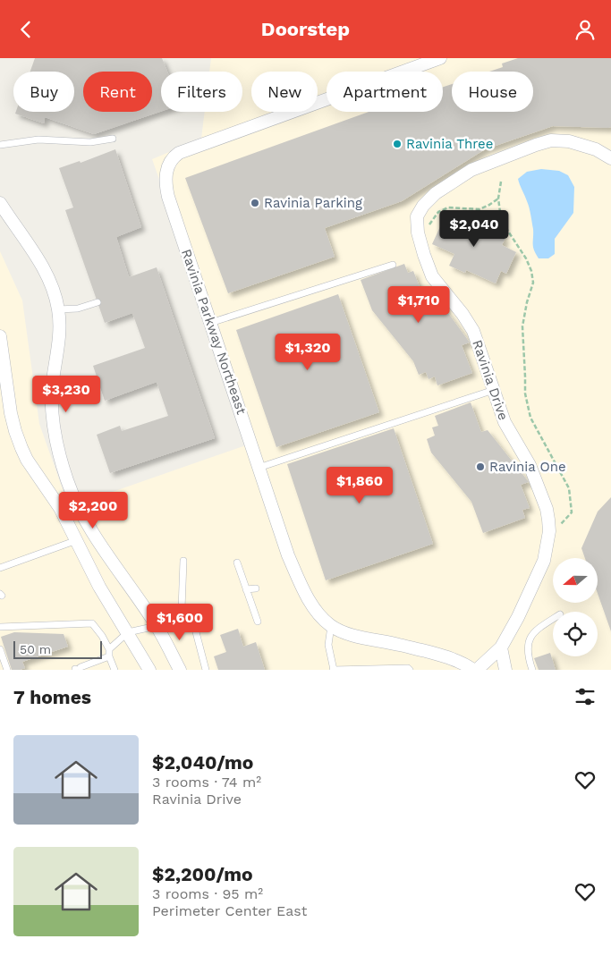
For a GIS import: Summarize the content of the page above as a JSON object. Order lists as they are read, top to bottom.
{
  "streets": {
    "street": ["Ravinia Parkway Northeast", "Ravinia Drive"]
  },
  "places": ["Ravinia Three", "Ravinia Parking", "Ravinia One"],
  "scale_bar": "50 m",
  "north": "left",
  "page": {
    "header": "Doorstep",
    "chip": [
      "Buy",
      "Rent",
      "Filters",
      "New",
      "Apartment",
      "House"
    ],
    "price": [
      "$2,040",
      "$1,710",
      "$1,320",
      "$3,230",
      "$1,860",
      "$2,200",
      "$1,600"
    ],
    "scale": "50 m",
    "heading": "7 homes",
    "list": [
      {
        "name": "$2,040/mo",
        "note": "3 rooms · 74 m² · Ravinia Drive"
      },
      {
        "name": "$2,200/mo",
        "note": "3 rooms · 95 m² · Perimeter Center East"
      }
    ]
  }
}
